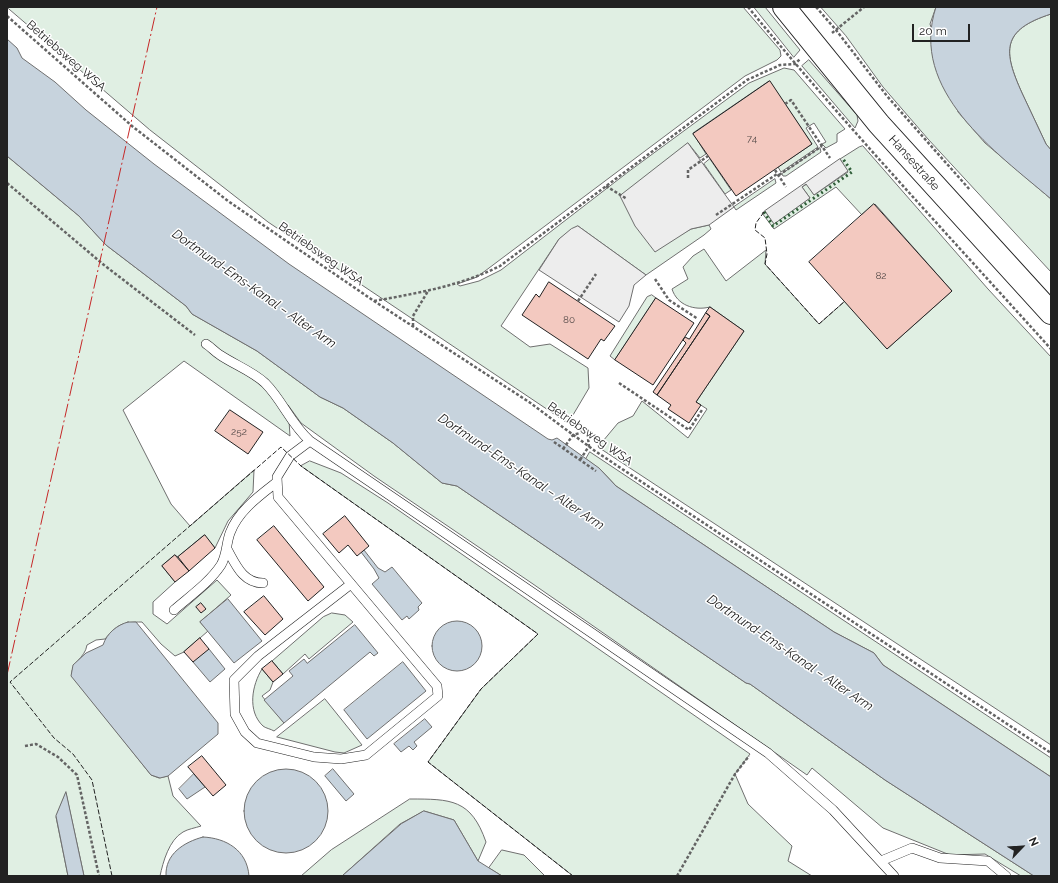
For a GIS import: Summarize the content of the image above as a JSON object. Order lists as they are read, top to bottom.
{
  "streets": {
    "main road": ["Hansestraße"],
    "path": ["Betriebsweg WSA"]
  },
  "water": ["Dortmund-Ems-Kanal – Alter Arm"],
  "house_numbers": [
    "74",
    "82",
    "80",
    "252"
  ],
  "scale_bar": "20 m",
  "north": "top right"
}
